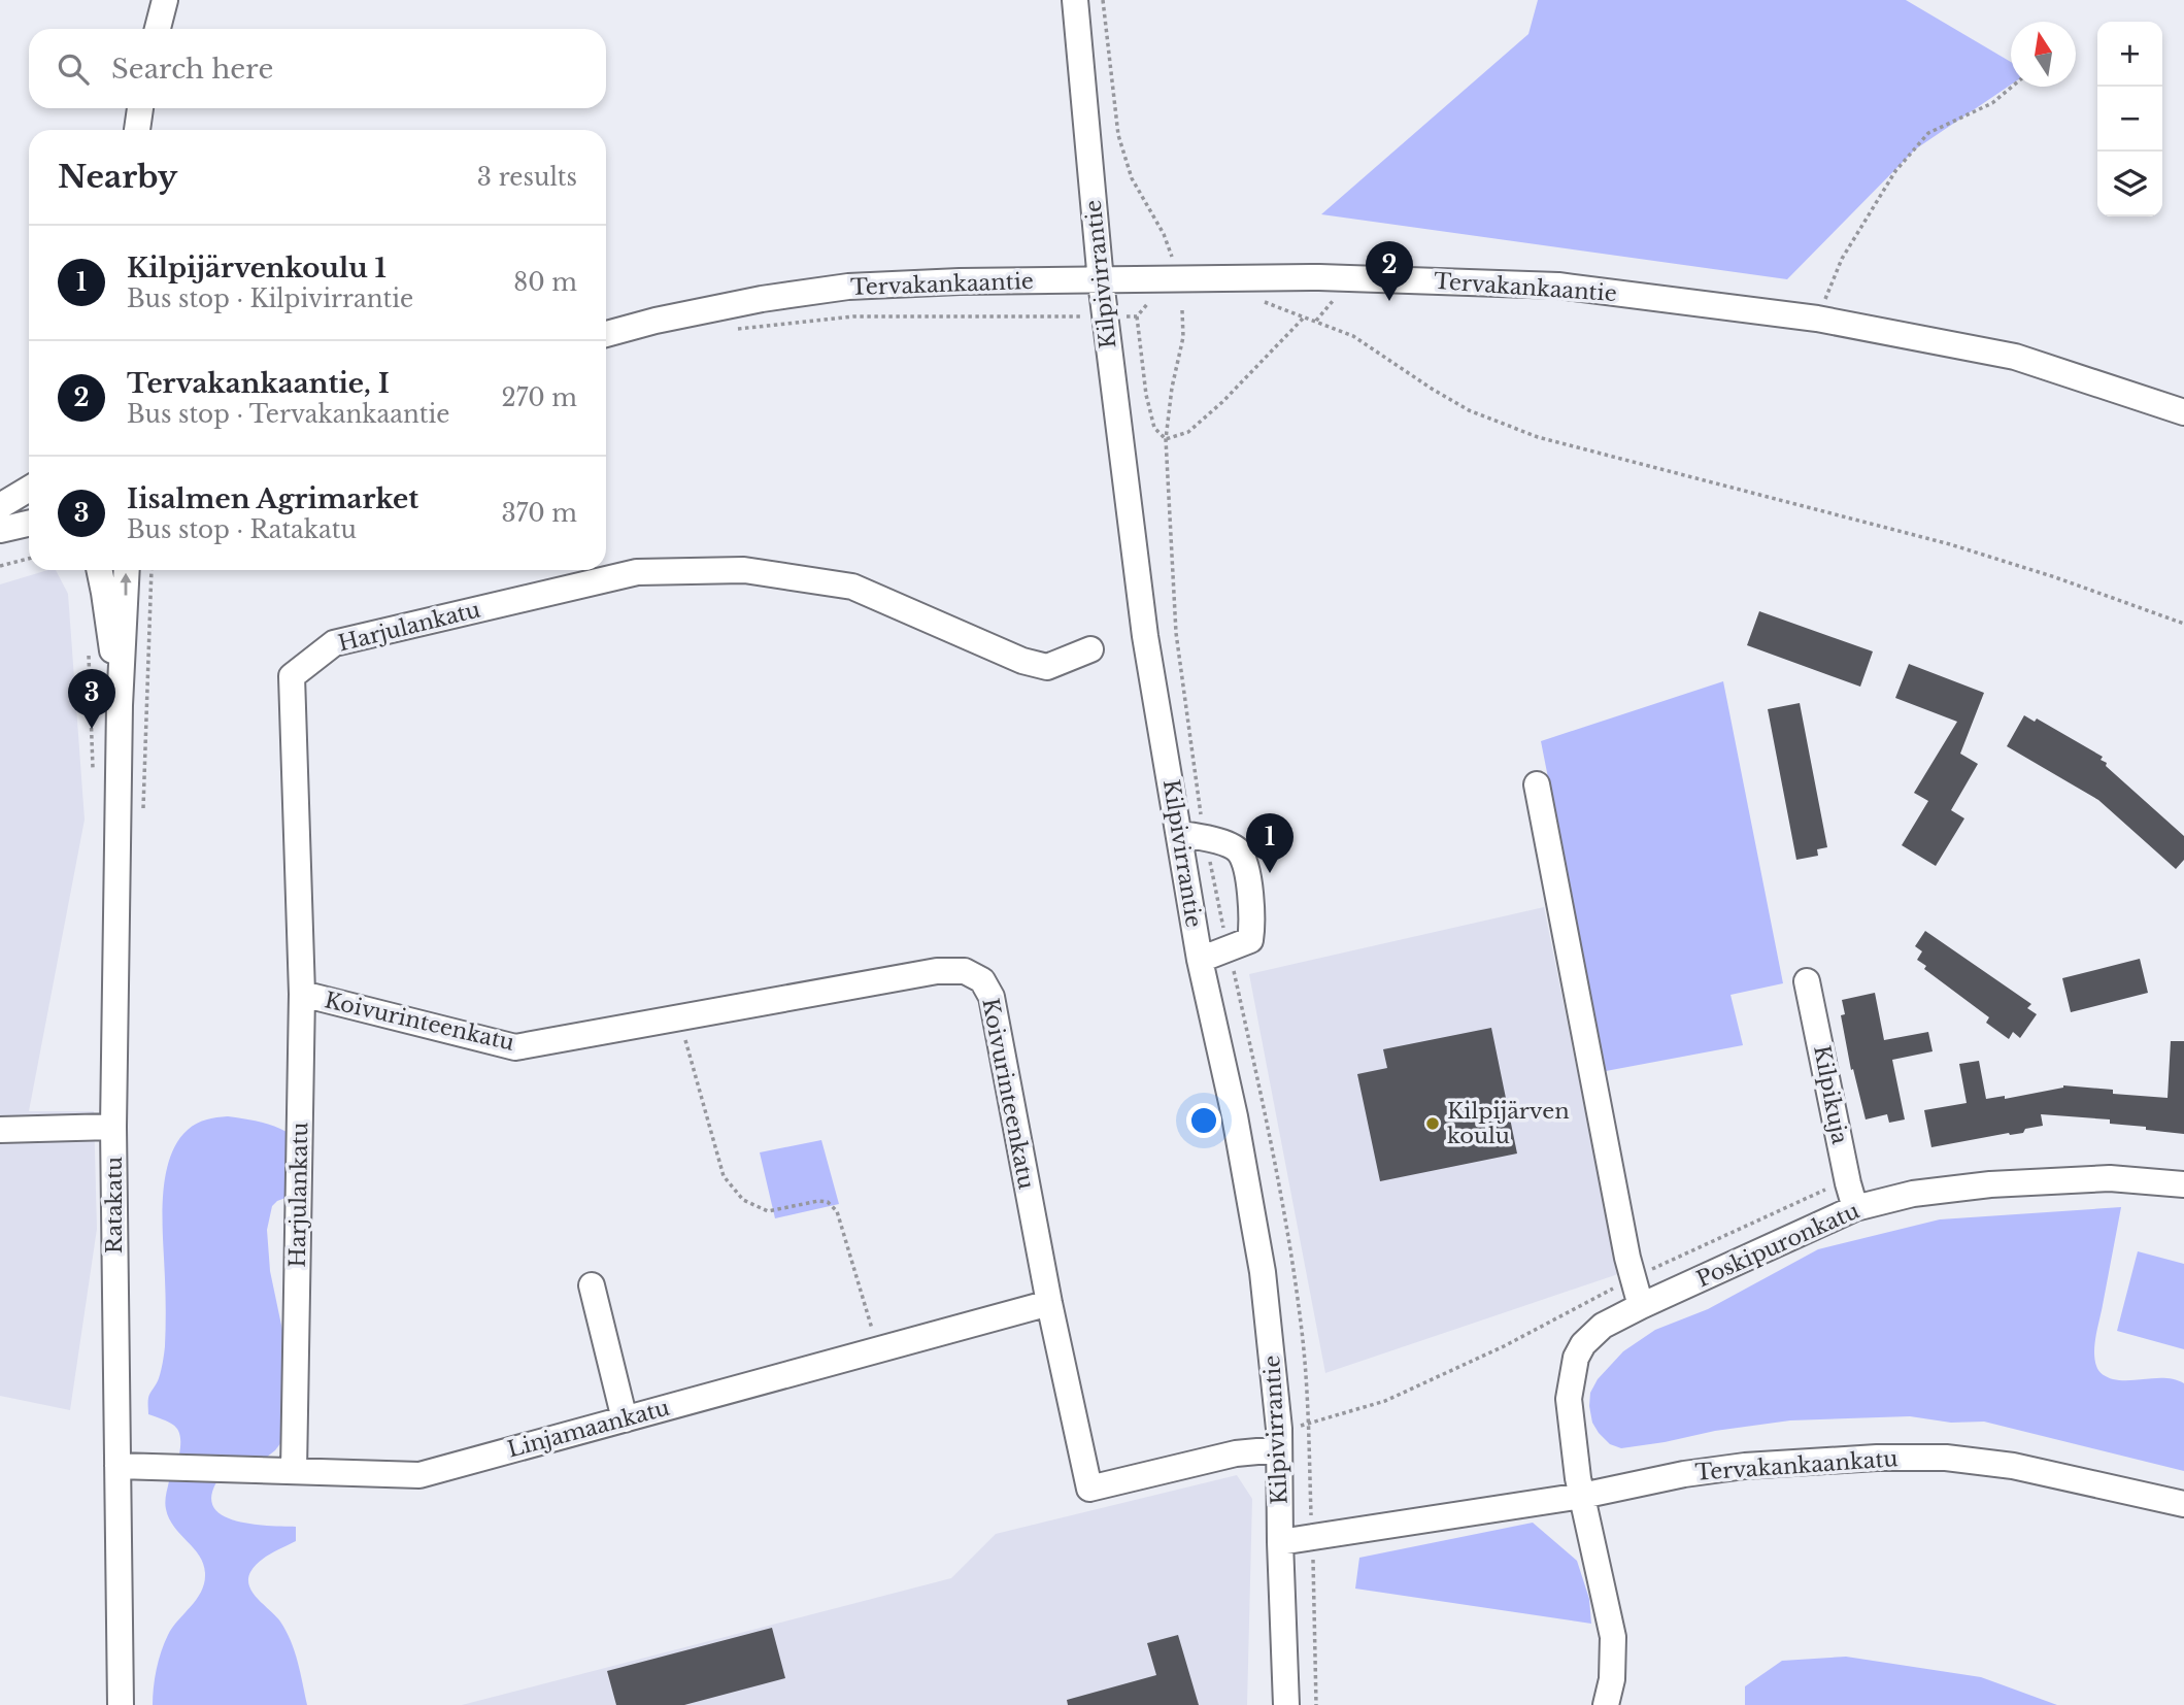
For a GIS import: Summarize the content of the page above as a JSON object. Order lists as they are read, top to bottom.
{
  "streets": {
    "street": [
      "Kilpivirrantie",
      "Tervakankaantie",
      "Harjulankatu",
      "Koivurinteenkatu",
      "Kilpikuja",
      "Ratakatu",
      "Poskipuronkatu",
      "Linjamaankatu",
      "Tervakankaankatu"
    ]
  },
  "crossings": [
    ["Kilpivirrantie", "Tervakankaantie"],
    ["Kilpivirrantie", "Koivurinteenkatu"],
    ["Kilpivirrantie", "Tervakankaankatu"],
    ["Harjulankatu", "Koivurinteenkatu"],
    ["Harjulankatu", "Linjamaankatu"],
    ["Koivurinteenkatu", "Linjamaankatu"],
    ["Kilpikuja", "Poskipuronkatu"],
    ["Ratakatu", "Linjamaankatu"],
    ["Poskipuronkatu", "Tervakankaankatu"]
  ],
  "places": ["Kilpijärven koulu"],
  "north": "top",
  "page": {
    "map_buttons": ["+", "−"],
    "search": "Search here",
    "heading": ["Nearby", "3 results"],
    "list": [
      {
        "mark": "1",
        "name": "Kilpijärvenkoulu 1",
        "note": "Bus stop · Kilpivirrantie",
        "value": "80 m"
      },
      {
        "mark": "2",
        "name": "Tervakankaantie, I",
        "note": "Bus stop · Tervakankaantie",
        "value": "270 m"
      },
      {
        "mark": "3",
        "name": "Iisalmen Agrimarket",
        "note": "Bus stop · Ratakatu",
        "value": "370 m"
      }
    ],
    "pins": ["2", "3", "1"]
  }
}
